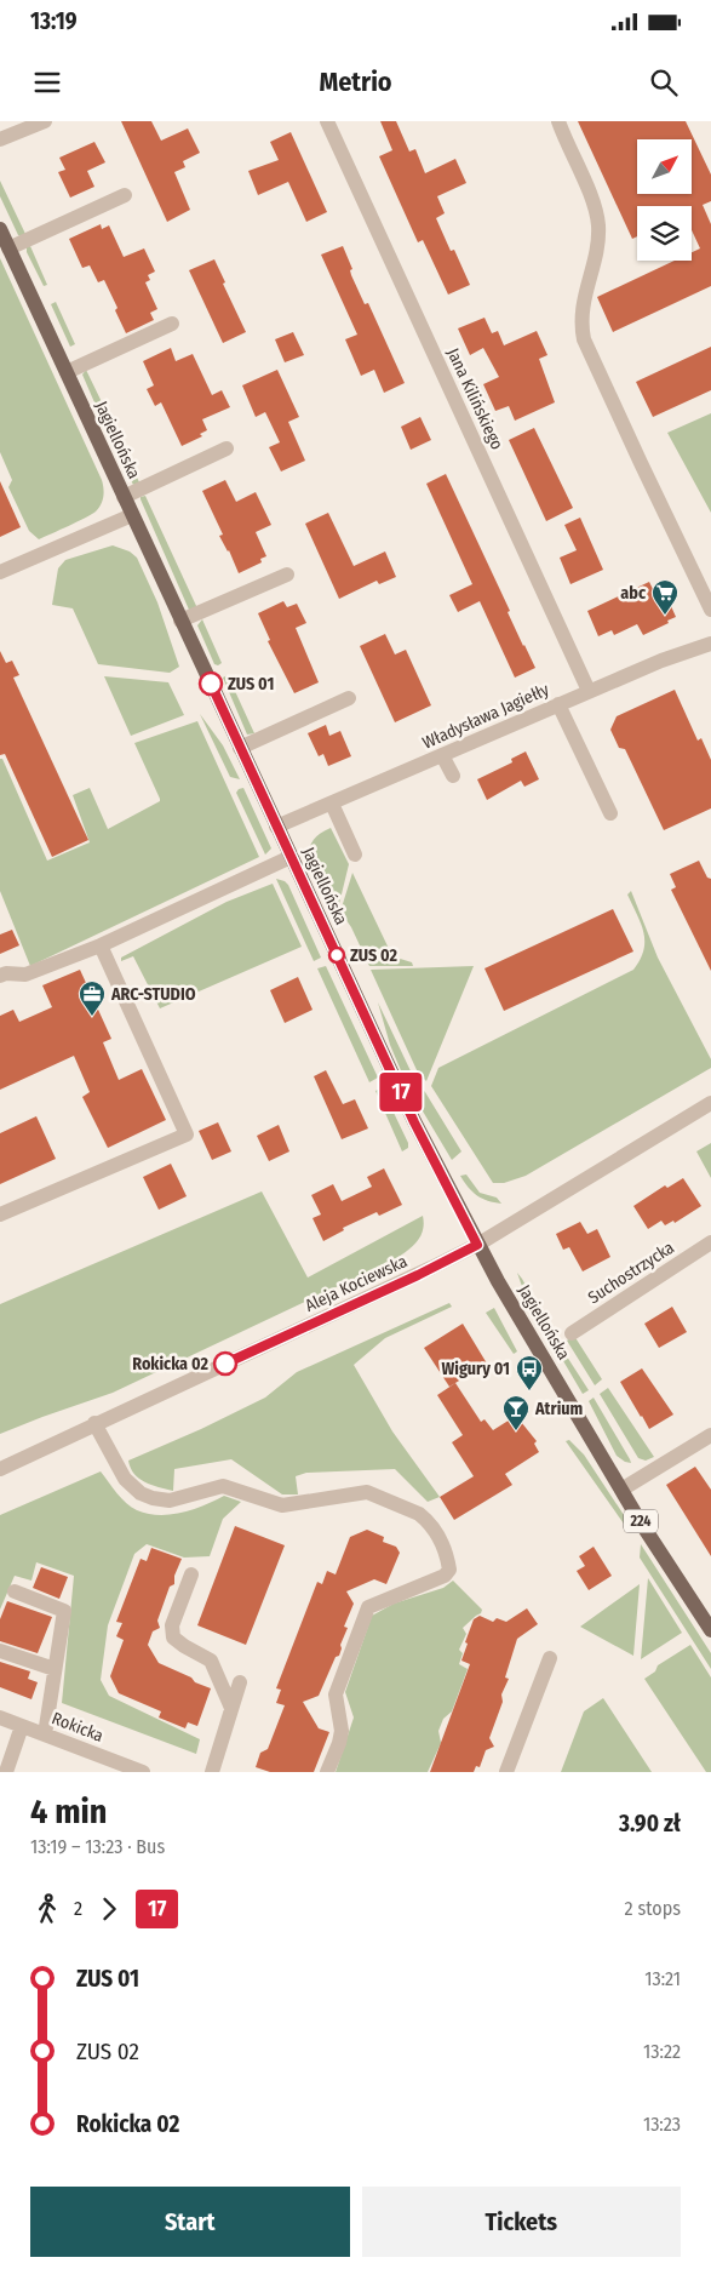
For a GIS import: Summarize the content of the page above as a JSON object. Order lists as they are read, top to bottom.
{
  "streets": {
    "main road": ["Jagiellońska", "224"],
    "street": [
      "Jana Kilińskiego",
      "Władysława Jagiełły",
      "Suchostrzycka",
      "Aleja Kociewska",
      "Rokicka"
    ]
  },
  "crossings": [
    ["Jana Kilińskiego", "Władysława Jagiełły"],
    ["Jagiellońska", "Władysława Jagiełły"],
    ["Jagiellońska", "Aleja Kociewska"]
  ],
  "places": {
    "supermarket": ["abc"],
    "other": ["ZUS 01", "ZUS 02", "Rokicka 02"],
    "office": ["ARC-STUDIO"],
    "bus stop": ["Wigury 01"],
    "bar": ["Atrium"]
  },
  "lines": ["bus line 17"],
  "north": "top right",
  "page": {
    "status": "13:19",
    "header": "Metrio",
    "on_map": "17",
    "heading": ["4 min", "13:19 – 13:23 · Bus", "3.90 zł"],
    "legs": ["2", "17", "2 stops"],
    "list": [
      {
        "name": "ZUS 01",
        "value": "13:21"
      },
      {
        "name": "ZUS 02",
        "value": "13:22"
      },
      {
        "name": "Rokicka 02",
        "value": "13:23"
      }
    ],
    "buttons": ["Start", "Tickets"]
  }
}
